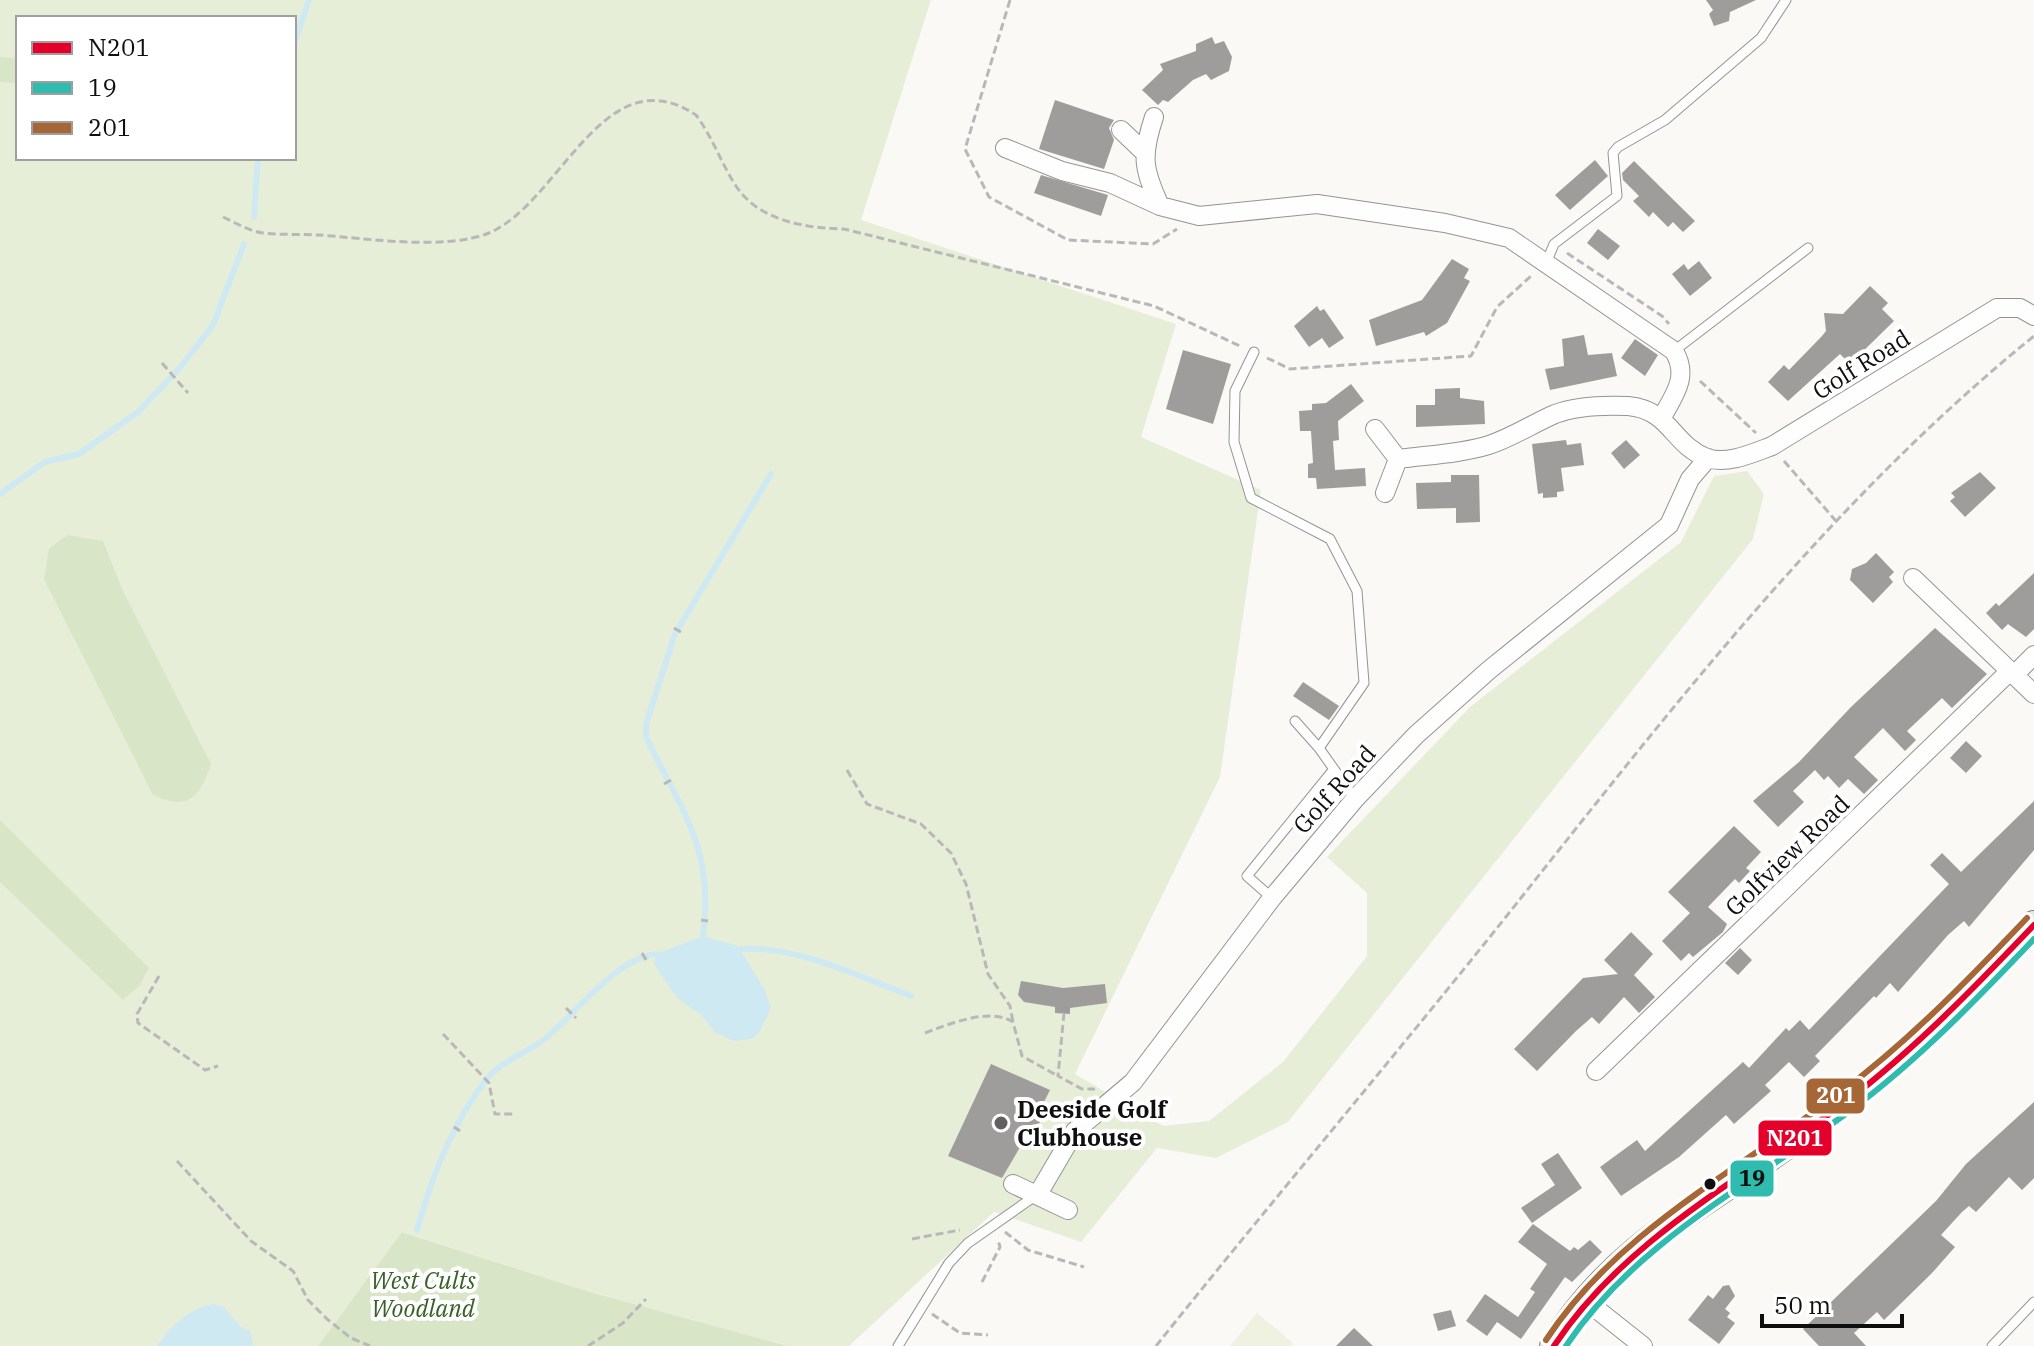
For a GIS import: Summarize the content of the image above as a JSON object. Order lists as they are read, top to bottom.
{
  "streets": {
    "street": ["Golf Road", "Golfview Road"]
  },
  "parks": ["West Cults Woodland"],
  "places": ["Deeside Golf Clubhouse"],
  "lines": ["transit line 201", "transit line N201", "transit line 19"],
  "legend": ["N201", "19", "201"],
  "scale_bar": "50 m"
}
